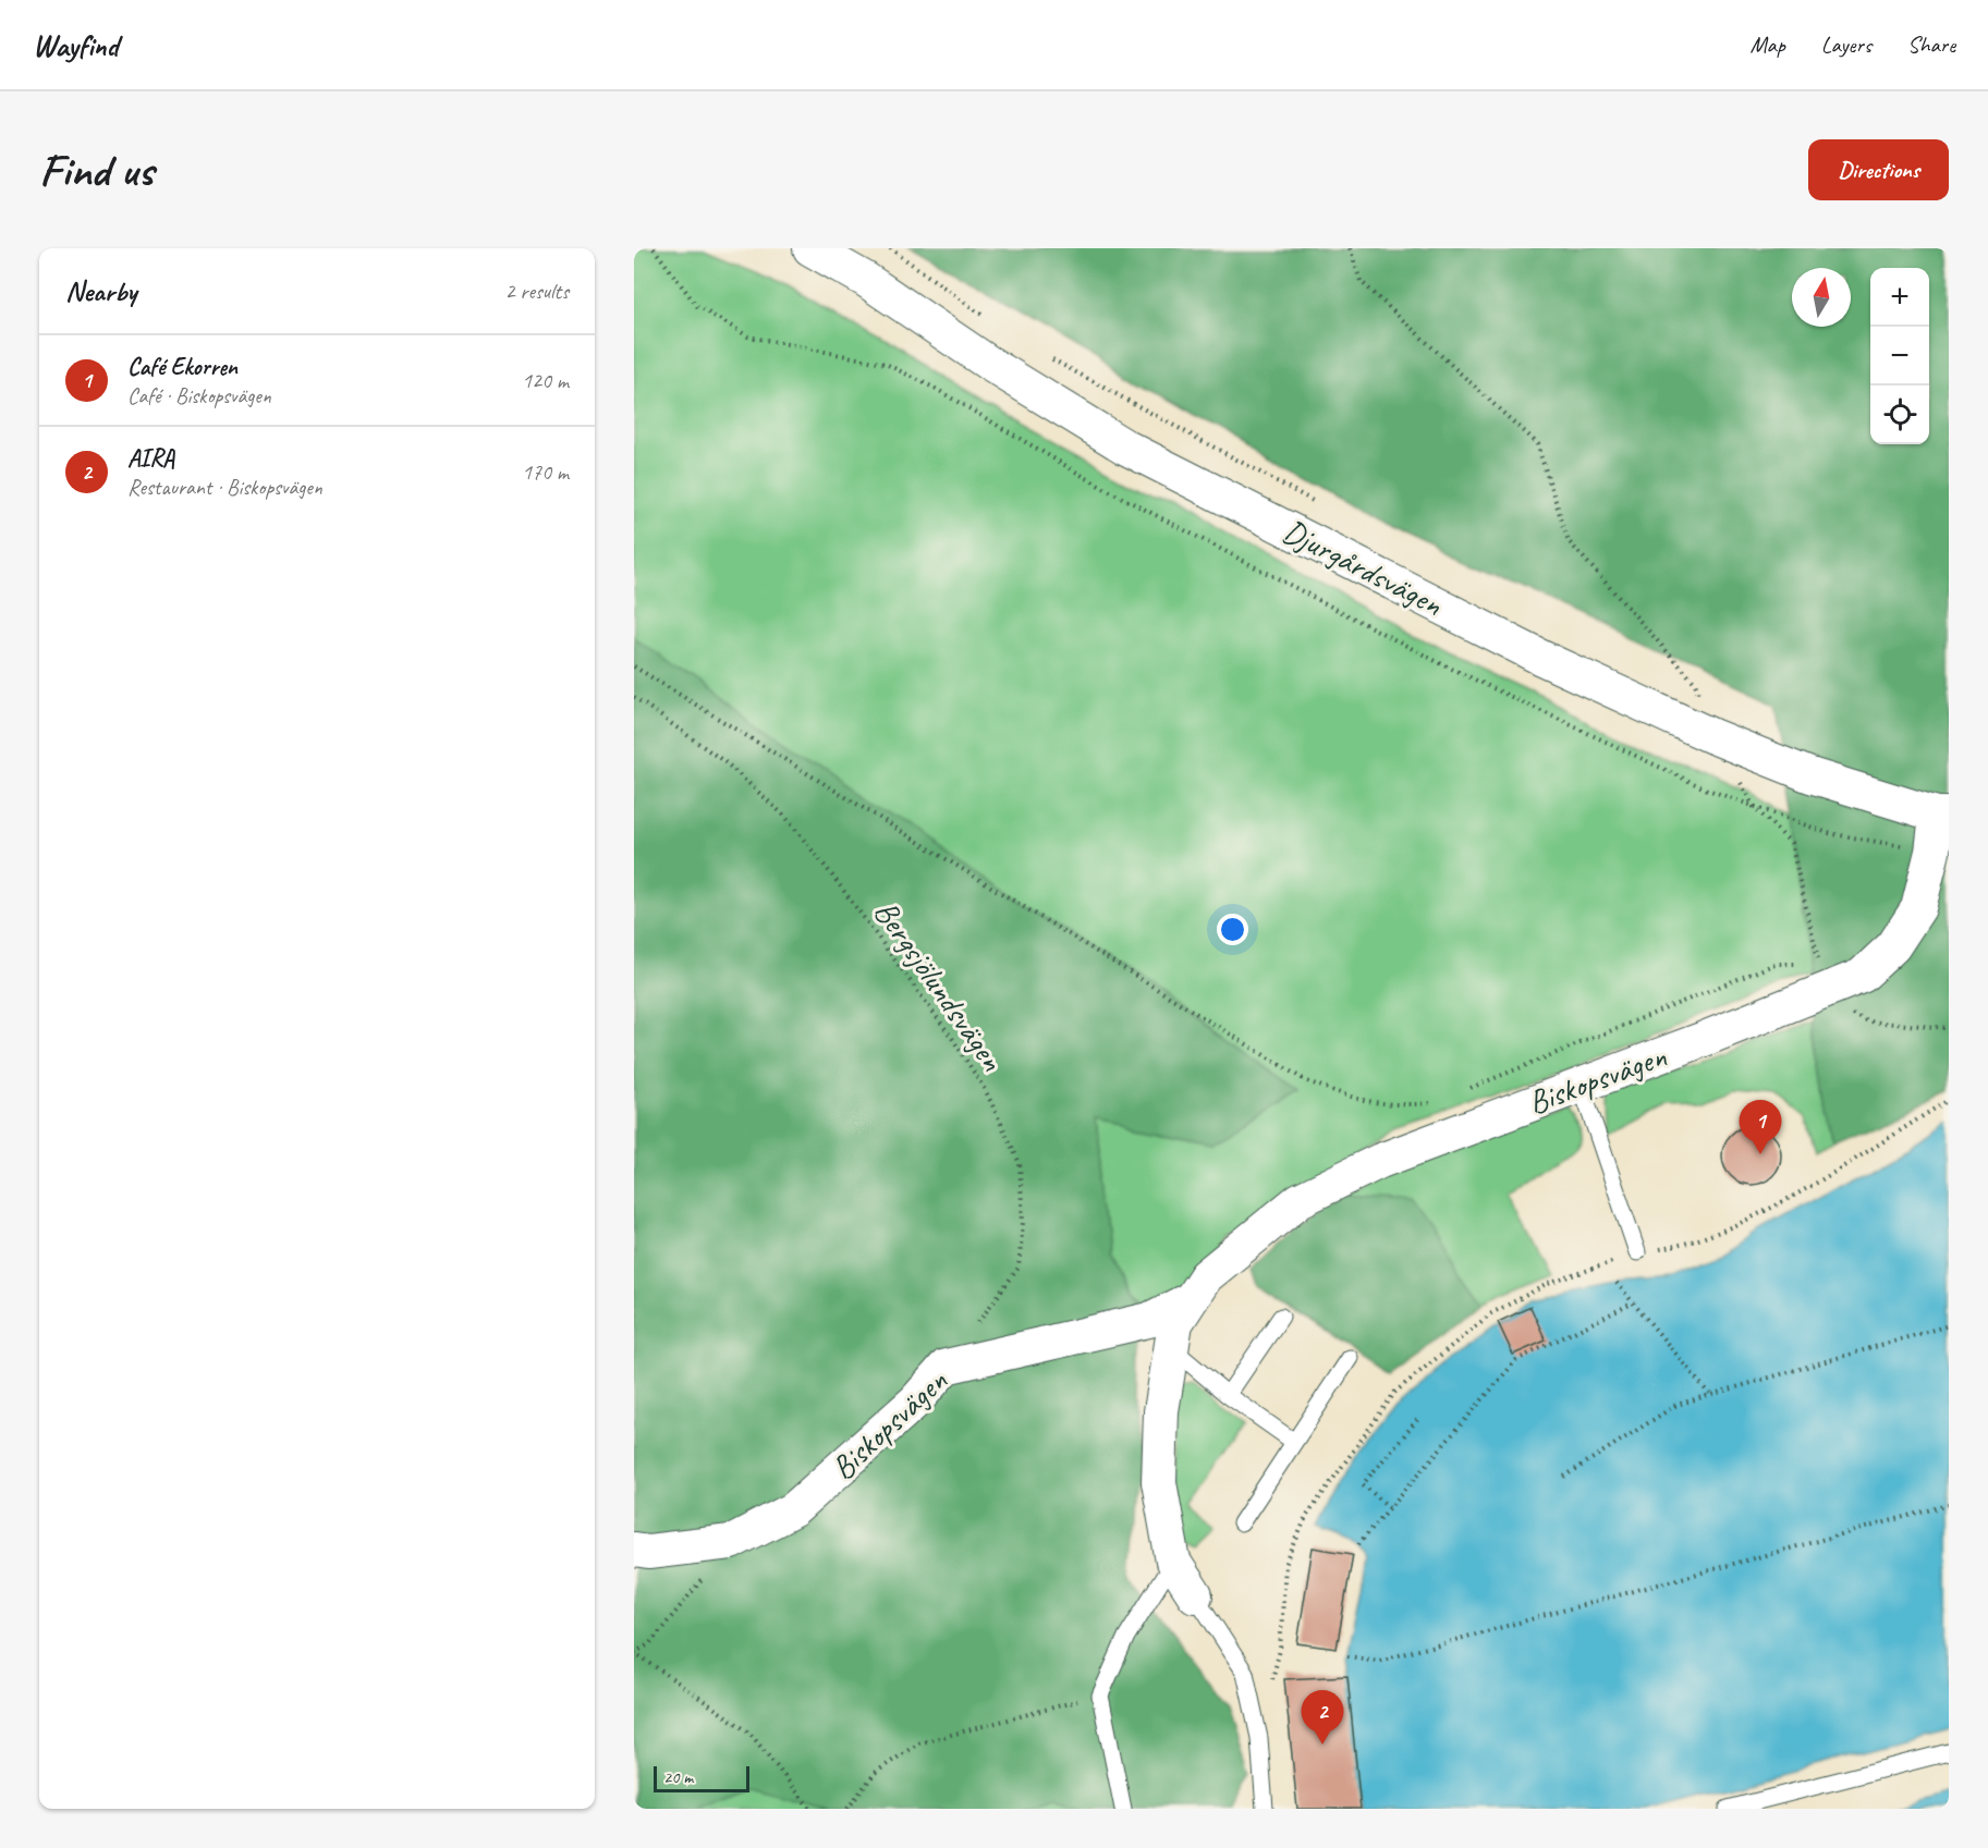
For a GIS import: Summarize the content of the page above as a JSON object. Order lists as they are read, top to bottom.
{
  "streets": {
    "street": ["Djurgårdsvägen", "Biskopsvägen"],
    "path": ["Bergsjölundsvägen"]
  },
  "crossings": [
    ["Djurgårdsvägen", "Biskopsvägen"],
    ["Bergsjölundsvägen", "Biskopsvägen"]
  ],
  "scale_bar": "20 m",
  "north": "top",
  "page": {
    "header": "Wayfind",
    "nav": ["Map", "Layers", "Share"],
    "buttons": "Directions",
    "title": "Find us",
    "heading": ["Nearby", "2 results"],
    "map_buttons": ["+", "−"],
    "list": [
      {
        "mark": "1",
        "name": "Café Ekorren",
        "note": "Café · Biskopsvägen",
        "value": "120 m"
      },
      {
        "mark": "2",
        "name": "AIRA",
        "note": "Restaurant · Biskopsvägen",
        "value": "170 m"
      }
    ],
    "pins": ["1", "2"],
    "scale": "20 m"
  }
}
